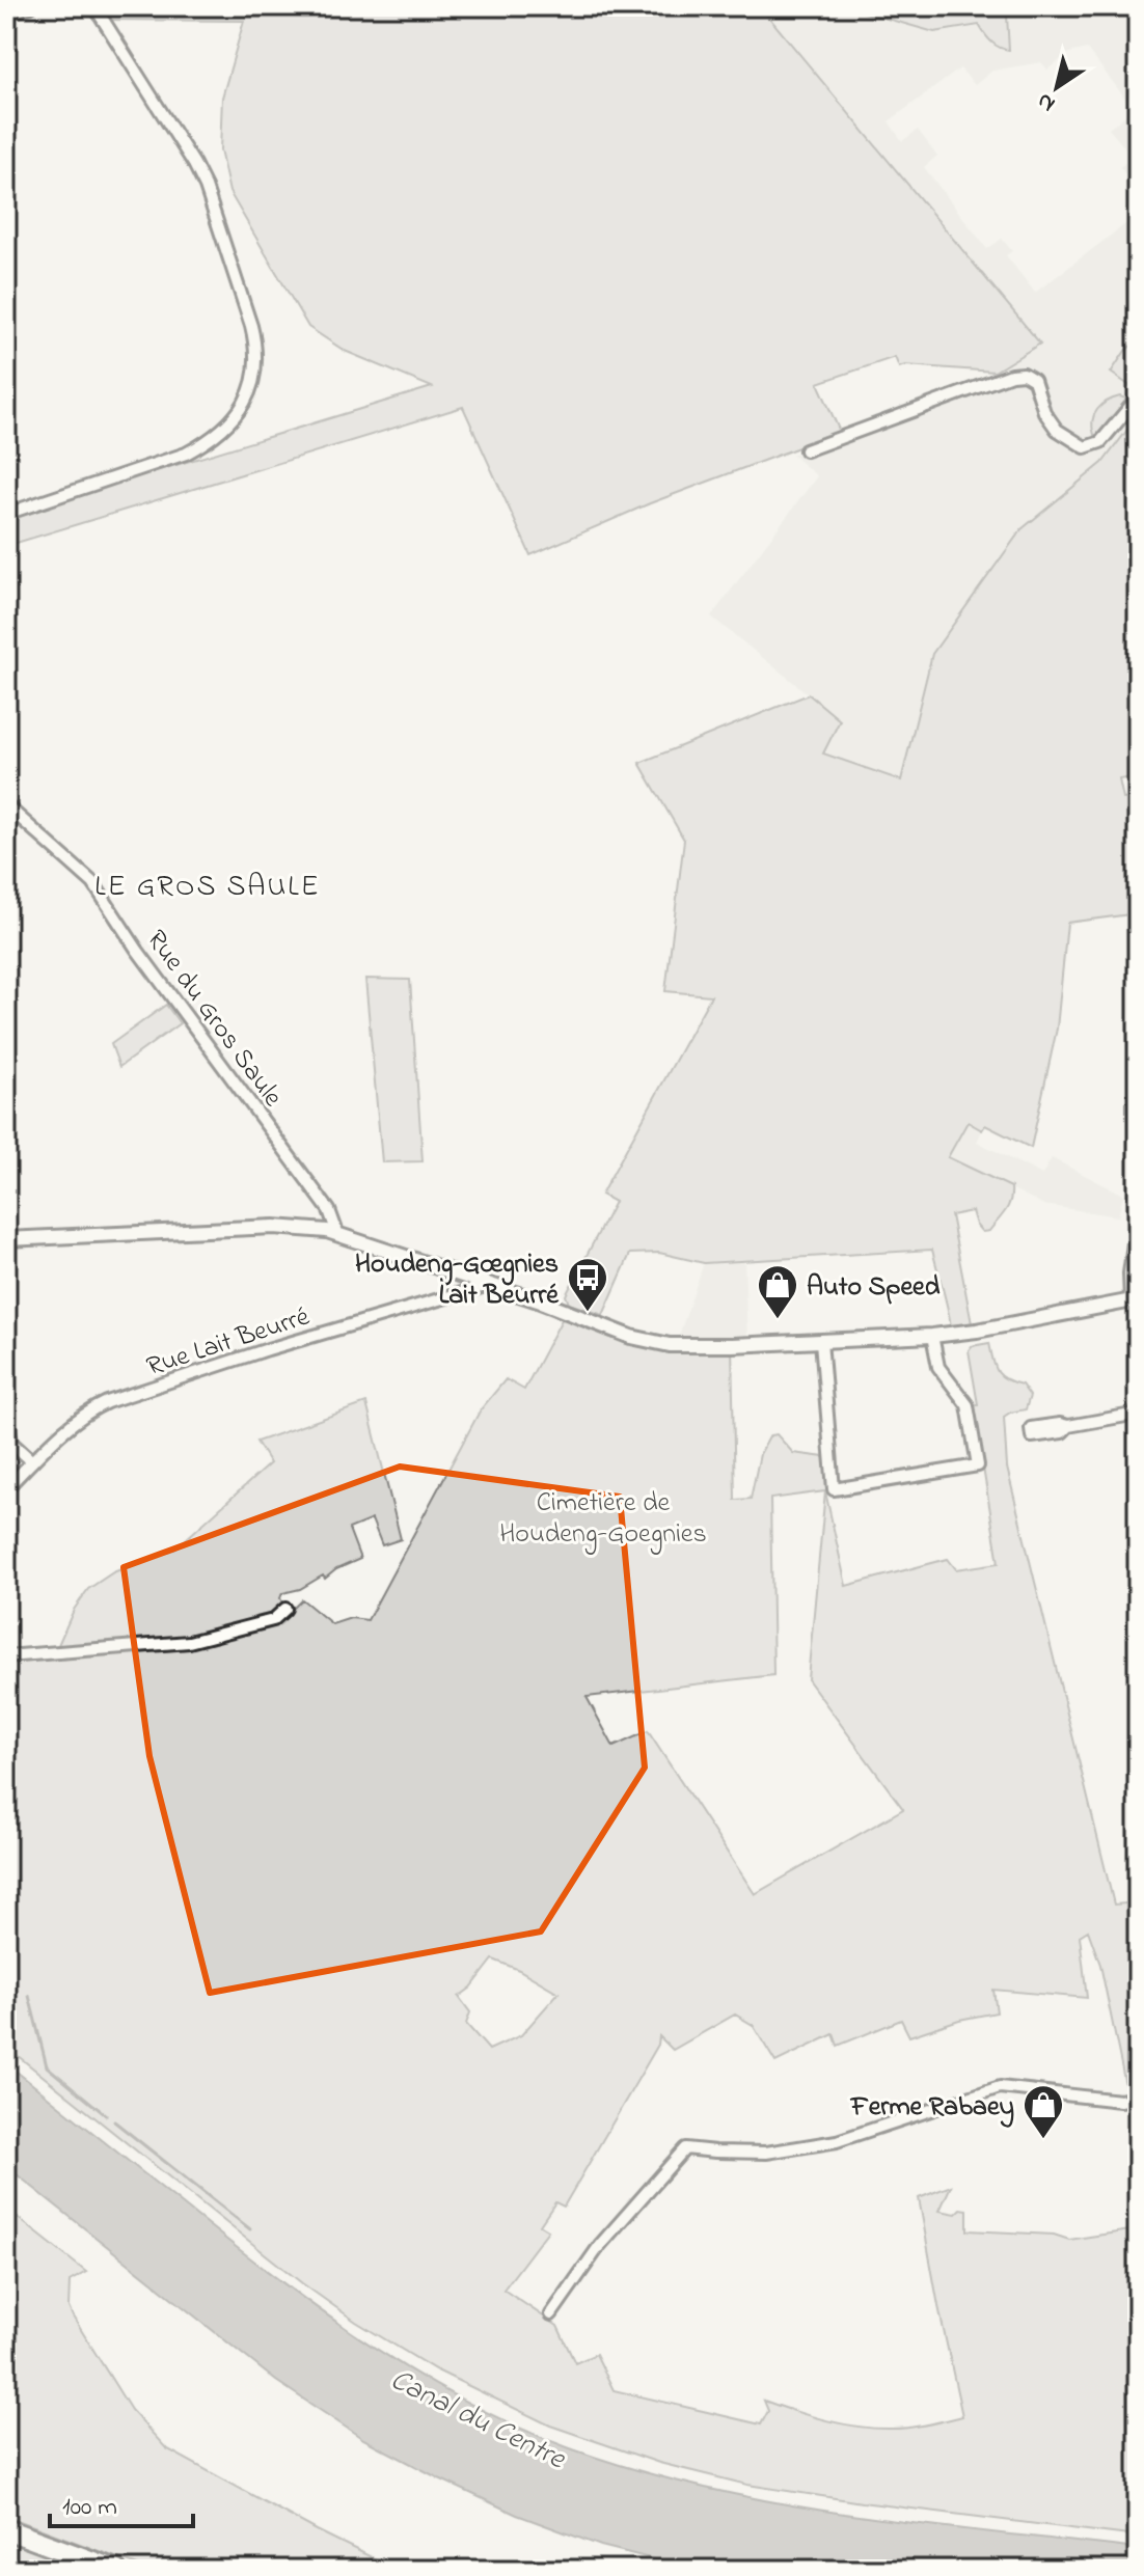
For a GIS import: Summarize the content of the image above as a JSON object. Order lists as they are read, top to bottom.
{
  "streets": {
    "street": ["Rue du Gros Saule", "Rue Lait Beurré"]
  },
  "districts": ["LE GROS SAULE"],
  "water": ["Canal du Centre"],
  "parks": ["Cimetière de Houdeng-Goegnies"],
  "places": {
    "bus stop": ["Houdeng-Gœgnies Lait Beurré"],
    "shop": ["Auto Speed", "Ferme Rabaey"]
  },
  "scale_bar": "100 m",
  "north": "bottom left"
}
